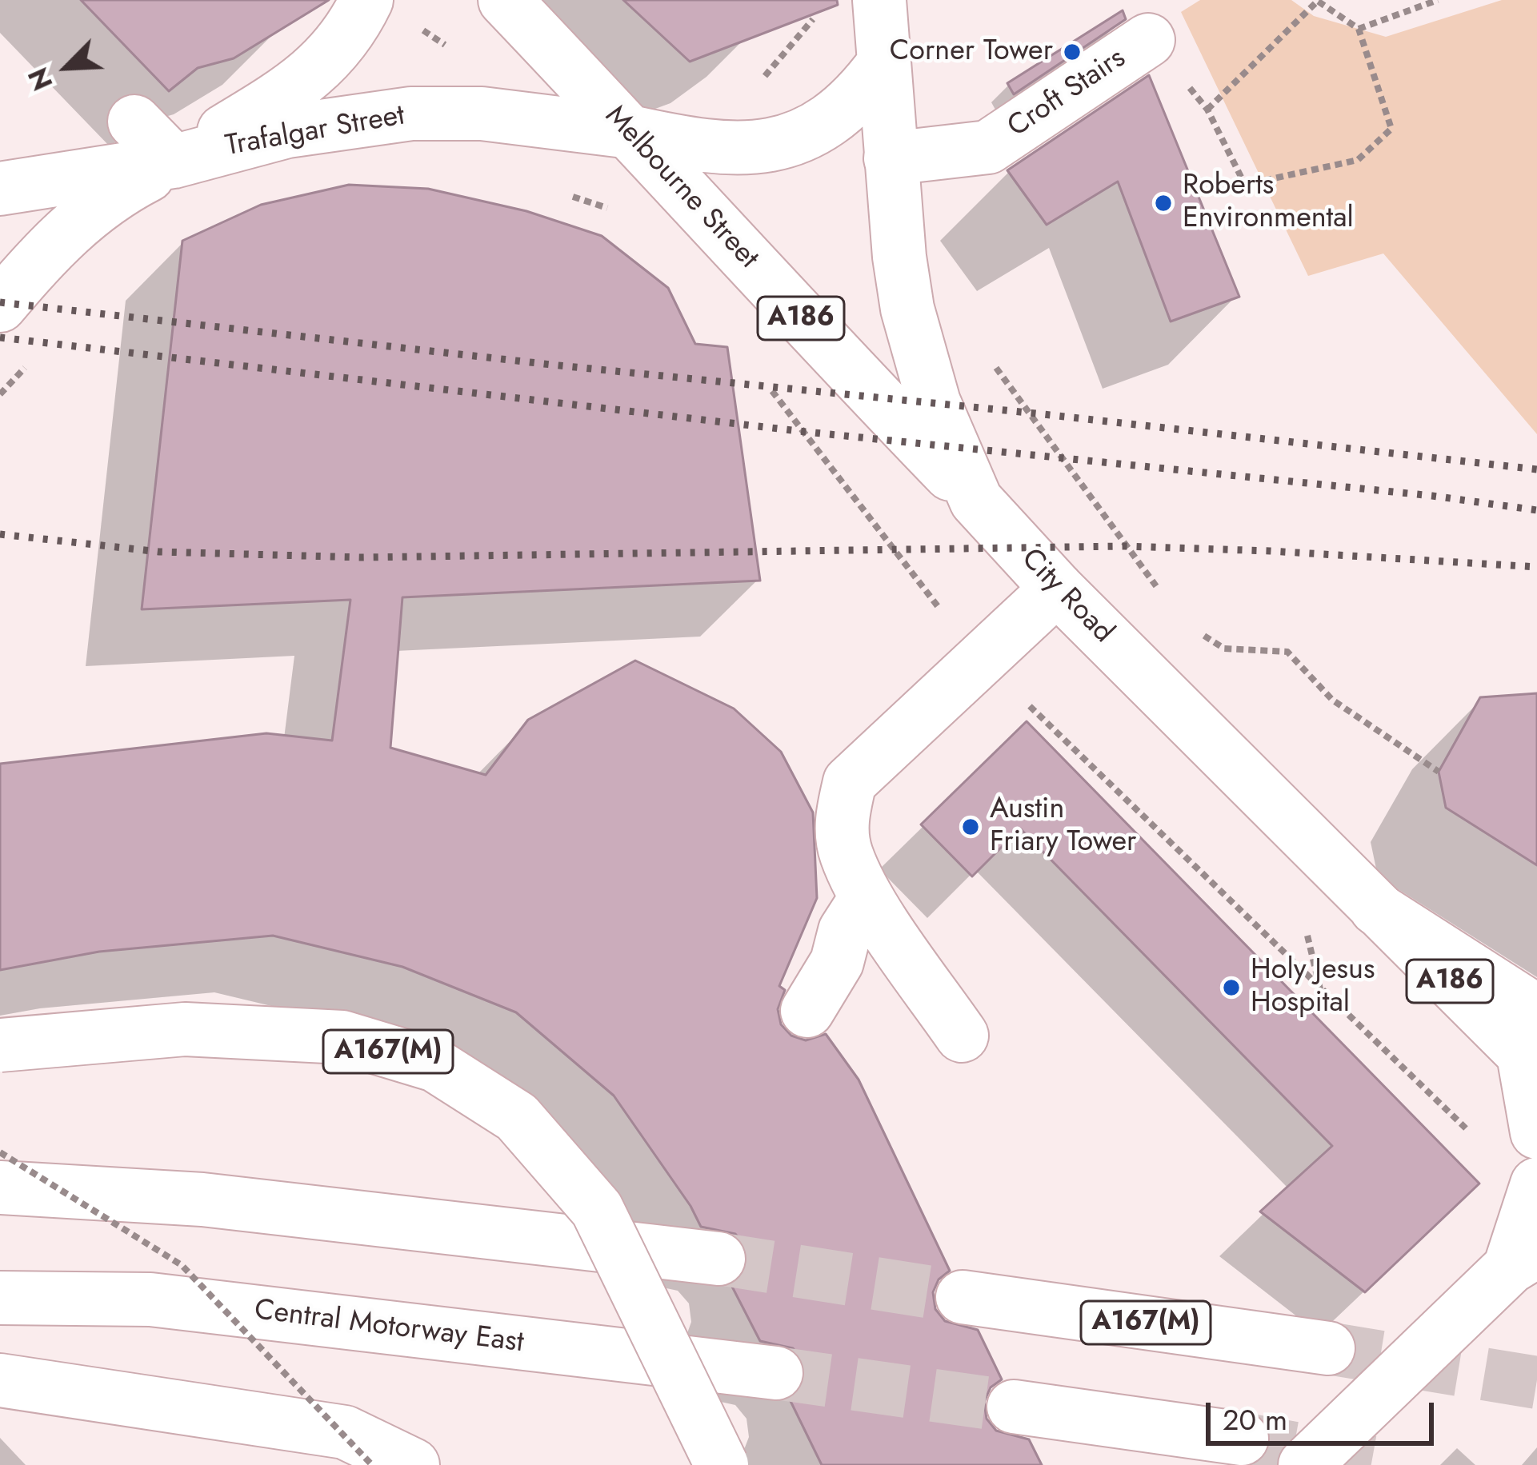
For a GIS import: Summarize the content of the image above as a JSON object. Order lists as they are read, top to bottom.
{
  "streets": {
    "main road": [
      "Croft Stairs",
      "Trafalgar Street",
      "Melbourne Street",
      "A186",
      "City Road",
      "A167(M)",
      "Central Motorway East"
    ]
  },
  "crossings": [
    ["Croft Stairs", "City Road"],
    ["Trafalgar Street", "Melbourne Street"],
    ["Trafalgar Street", "City Road"],
    ["Melbourne Street", "City Road"]
  ],
  "places": [
    "Corner Tower",
    "Roberts Environmental",
    "Austin Friary Tower",
    "Holy Jesus Hospital"
  ],
  "scale_bar": "20 m",
  "north": "bottom left"
}
